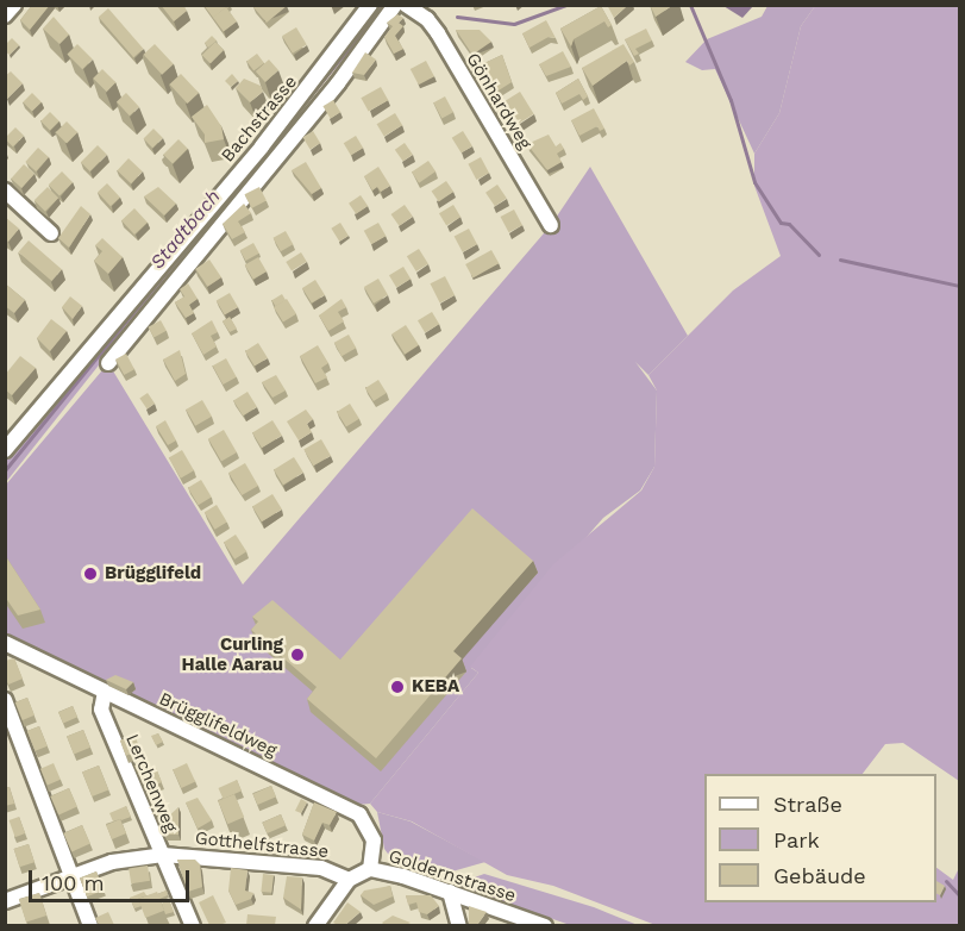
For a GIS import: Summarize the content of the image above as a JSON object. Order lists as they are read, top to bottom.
{
  "streets": {
    "street": [
      "Gönhardweg",
      "Bachstrasse",
      "Brügglifeldweg",
      "Lerchenweg",
      "Gotthelfstrasse",
      "Goldernstrasse"
    ]
  },
  "crossings": [
    ["Brügglifeldweg", "Lerchenweg"],
    ["Brügglifeldweg", "Goldernstrasse"],
    ["Lerchenweg", "Gotthelfstrasse"],
    ["Gotthelfstrasse", "Goldernstrasse"]
  ],
  "water": ["Stadtbach"],
  "places": ["Brügglifeld", "Curling Halle Aarau", "KEBA"],
  "legend": ["Straße", "Park", "Gebäude"],
  "scale_bar": "100 m"
}
